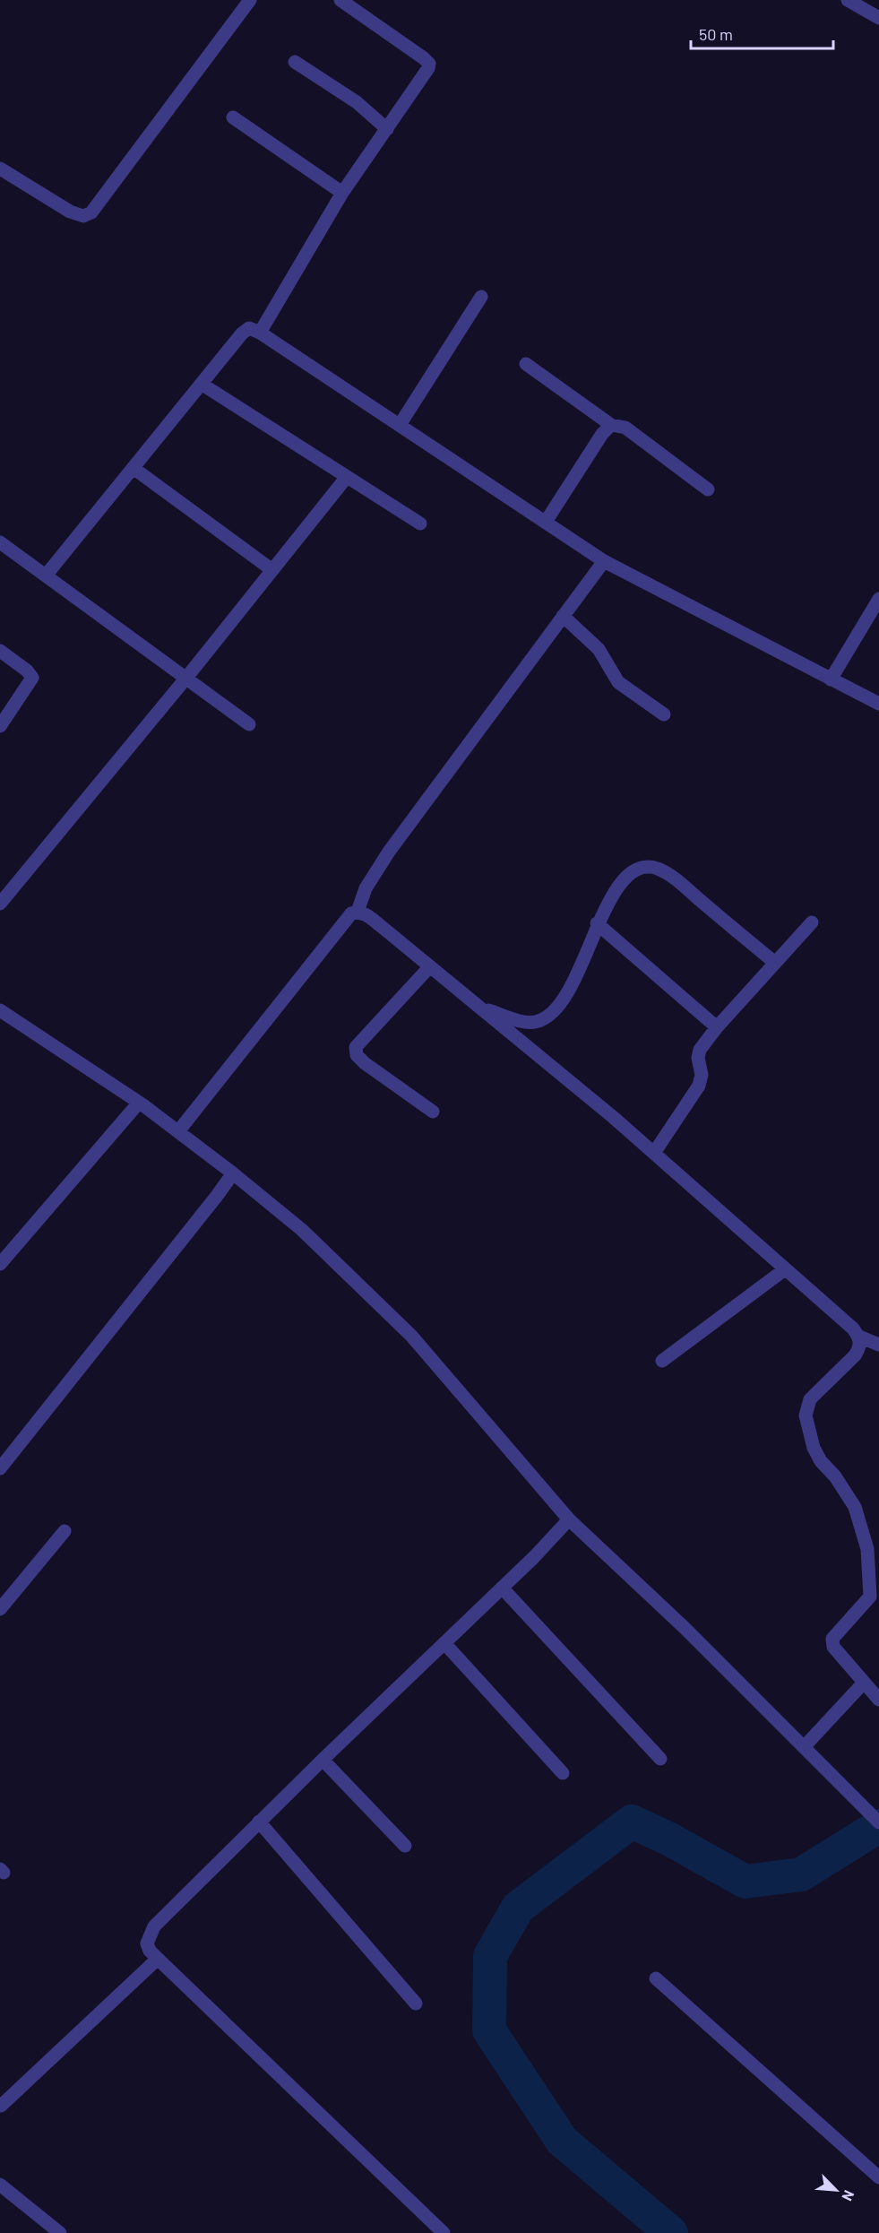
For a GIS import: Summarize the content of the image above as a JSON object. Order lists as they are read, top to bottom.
{
  "scale_bar": "50 m",
  "north": "bottom right"
}
